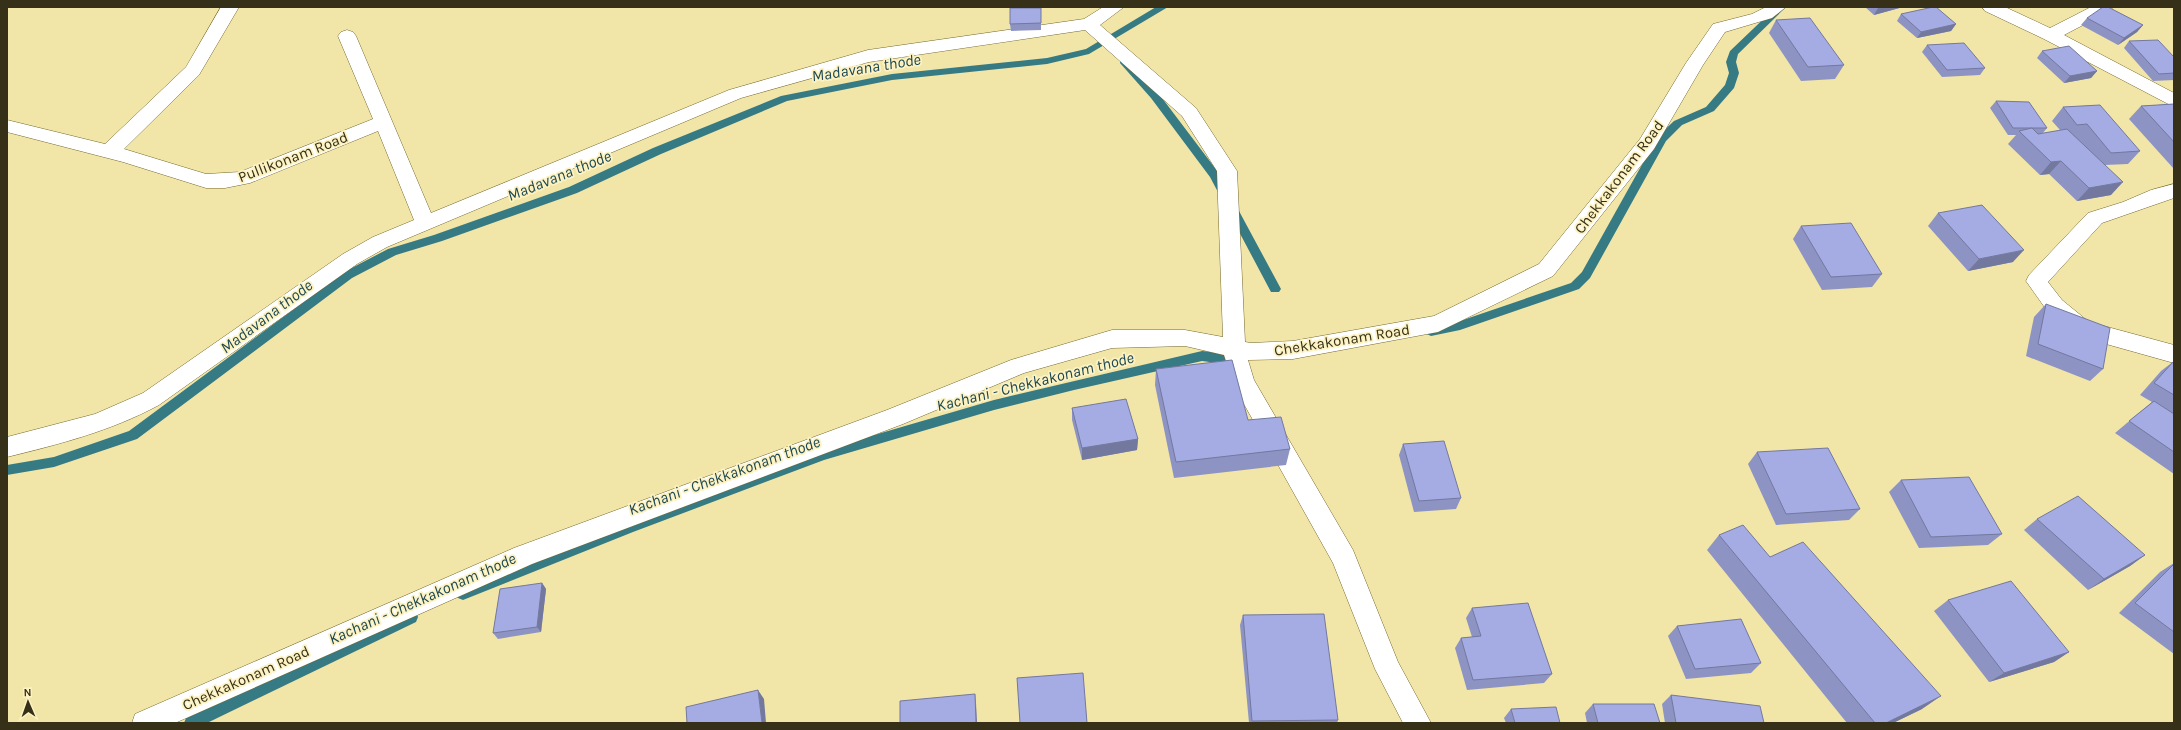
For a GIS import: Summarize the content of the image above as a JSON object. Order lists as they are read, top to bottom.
{
  "streets": {
    "street": ["Pullikonam Road", "Chekkakonam Road"]
  },
  "water": ["Madavana thode", "Kachani - Chekkakonam thode"],
  "north": "top"
}
